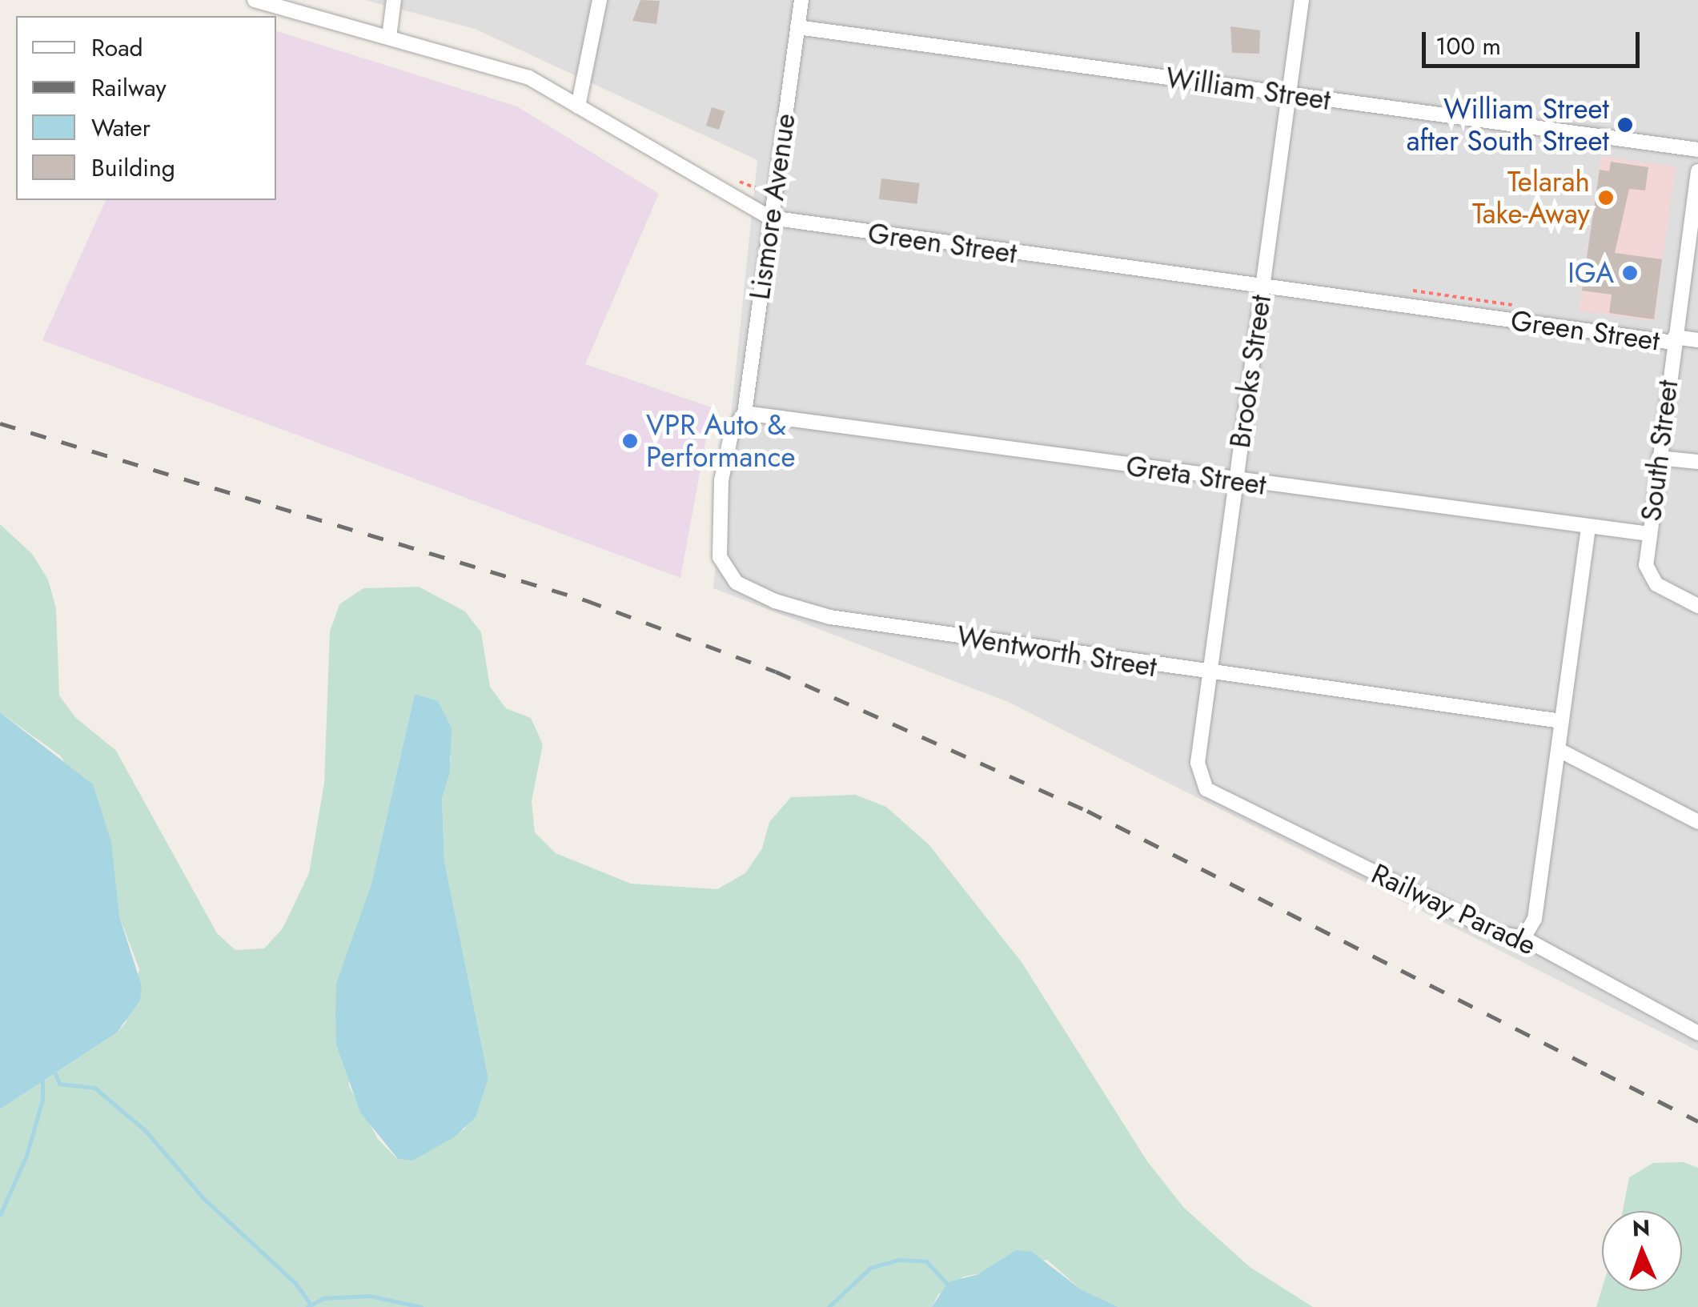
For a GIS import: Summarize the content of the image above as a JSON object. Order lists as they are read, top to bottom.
{
  "streets": {
    "street": [
      "William Street",
      "Lismore Avenue",
      "Green Street",
      "Brooks Street",
      "South Street",
      "Greta Street",
      "Wentworth Street",
      "Railway Parade"
    ]
  },
  "crossings": [
    ["William Street", "Lismore Avenue"],
    ["William Street", "Brooks Street"],
    ["Lismore Avenue", "Green Street"],
    ["Lismore Avenue", "Greta Street"],
    ["Lismore Avenue", "Wentworth Street"],
    ["Green Street", "Brooks Street"],
    ["Green Street", "South Street"],
    ["Brooks Street", "Greta Street"],
    ["Brooks Street", "Wentworth Street"],
    ["Brooks Street", "Railway Parade"],
    ["South Street", "Greta Street"],
    ["Greta Street", "Wentworth Street"]
  ],
  "places": [
    "William Street after South Street",
    "Telarah Take-Away",
    "IGA",
    "VPR Auto & Performance"
  ],
  "legend": [
    "Road",
    "Railway",
    "Water",
    "Building"
  ],
  "scale_bar": "100 m",
  "north": "top"
}
